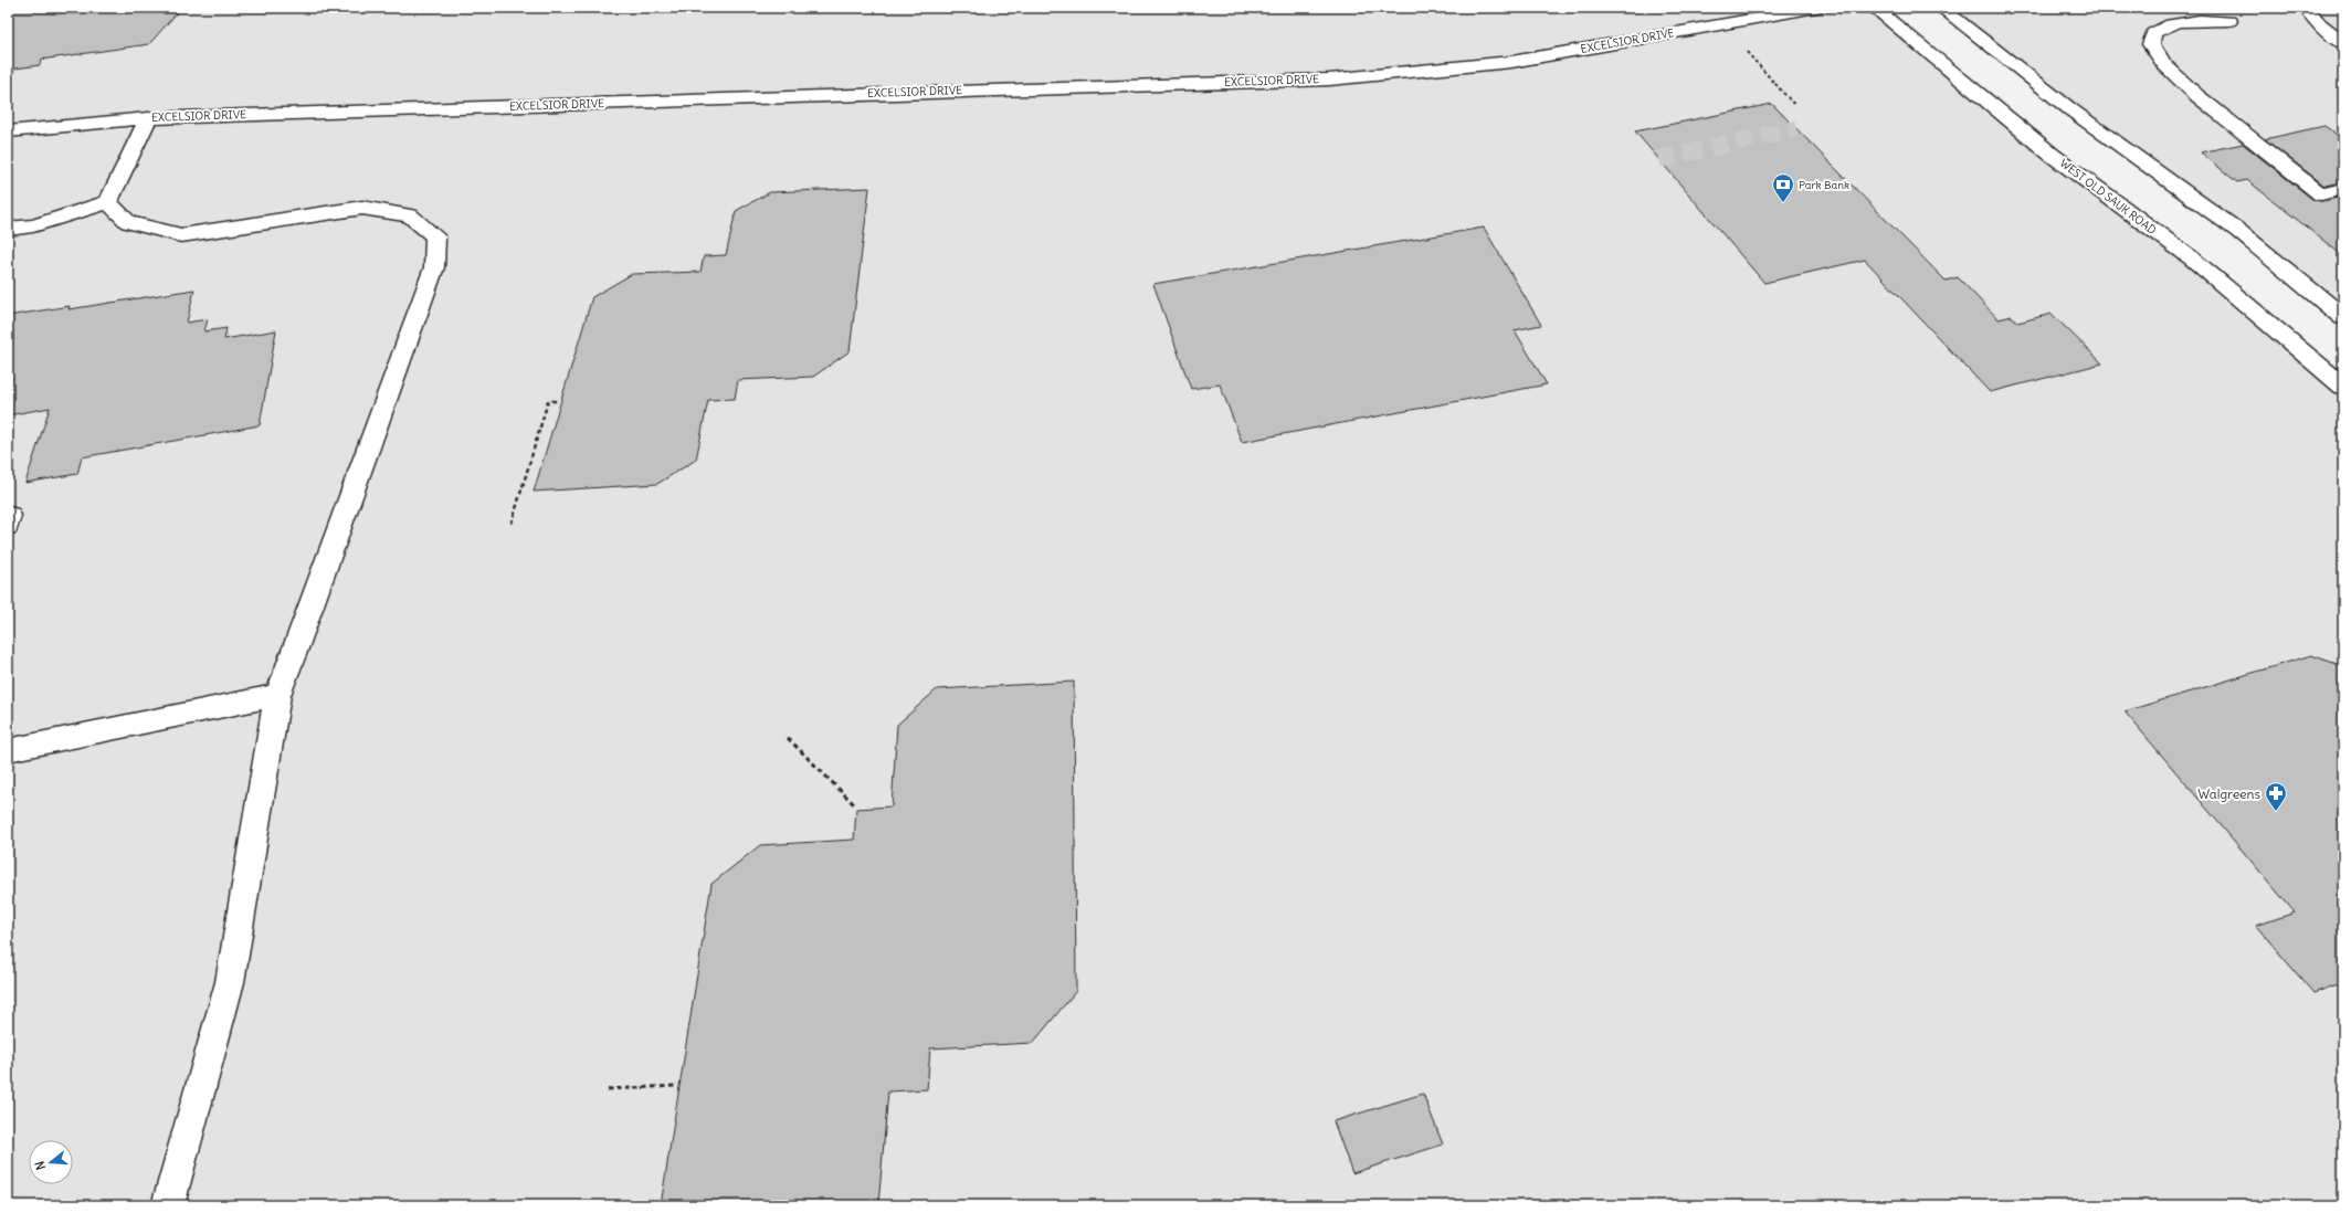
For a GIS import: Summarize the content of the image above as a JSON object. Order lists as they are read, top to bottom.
{
  "streets": {
    "street": ["EXCELSIOR DRIVE", "WEST OLD SAUK ROAD"]
  },
  "places": {
    "bank": ["Park Bank"],
    "pharmacy": ["Walgreens"]
  },
  "north": "left"
}
